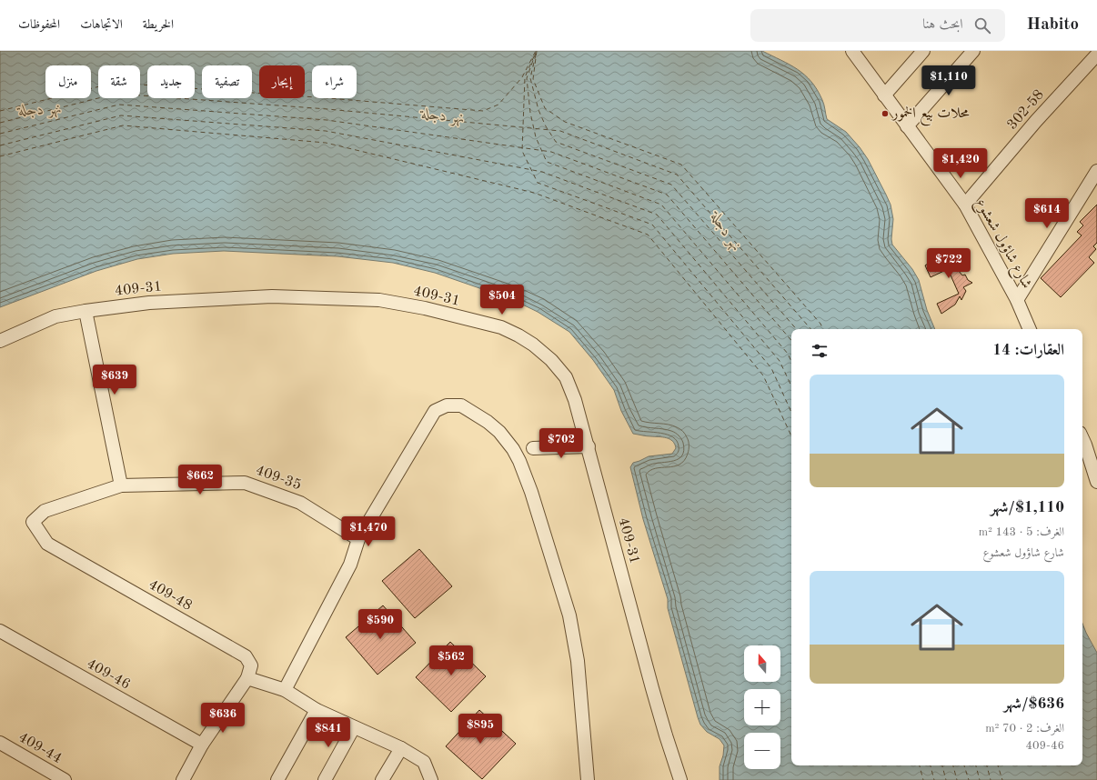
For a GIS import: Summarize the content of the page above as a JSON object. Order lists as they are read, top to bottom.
{
  "streets": {
    "street": [
      "302-58",
      "شارع شاؤول شعشوع",
      "409-31",
      "409-35",
      "409-48",
      "409-46",
      "409-44"
    ]
  },
  "crossings": [
    ["302-58", "شارع شاؤول شعشوع"],
    ["409-35", "409-48"]
  ],
  "water": ["نهر دجلة"],
  "places": ["محلات بيع الخمور"],
  "north": "top",
  "page": {
    "header": "Habito",
    "search": "ابحث هنا",
    "nav": ["الخريطة", "الاتجاهات", "المحفوظات"],
    "price": [
      "$1,110",
      "$1,420",
      "$614",
      "$722",
      "$504",
      "$639",
      "$702",
      "$662",
      "$1,470",
      "$590",
      "$562",
      "$636",
      "$895",
      "$841"
    ],
    "chip": [
      "شراء",
      "إيجار",
      "تصفية",
      "جديد",
      "شقة",
      "منزل"
    ],
    "heading": "العقارات: 14",
    "list": [
      {
        "name": "$1,110/شهر",
        "note": "الغرف: 5 · 143 m² · شارع شاؤول شعشوع"
      },
      {
        "name": "$636/شهر",
        "note": "الغرف: 2 · 70 m² · 409-46"
      }
    ],
    "map_buttons": ["+", "−"]
  }
}
